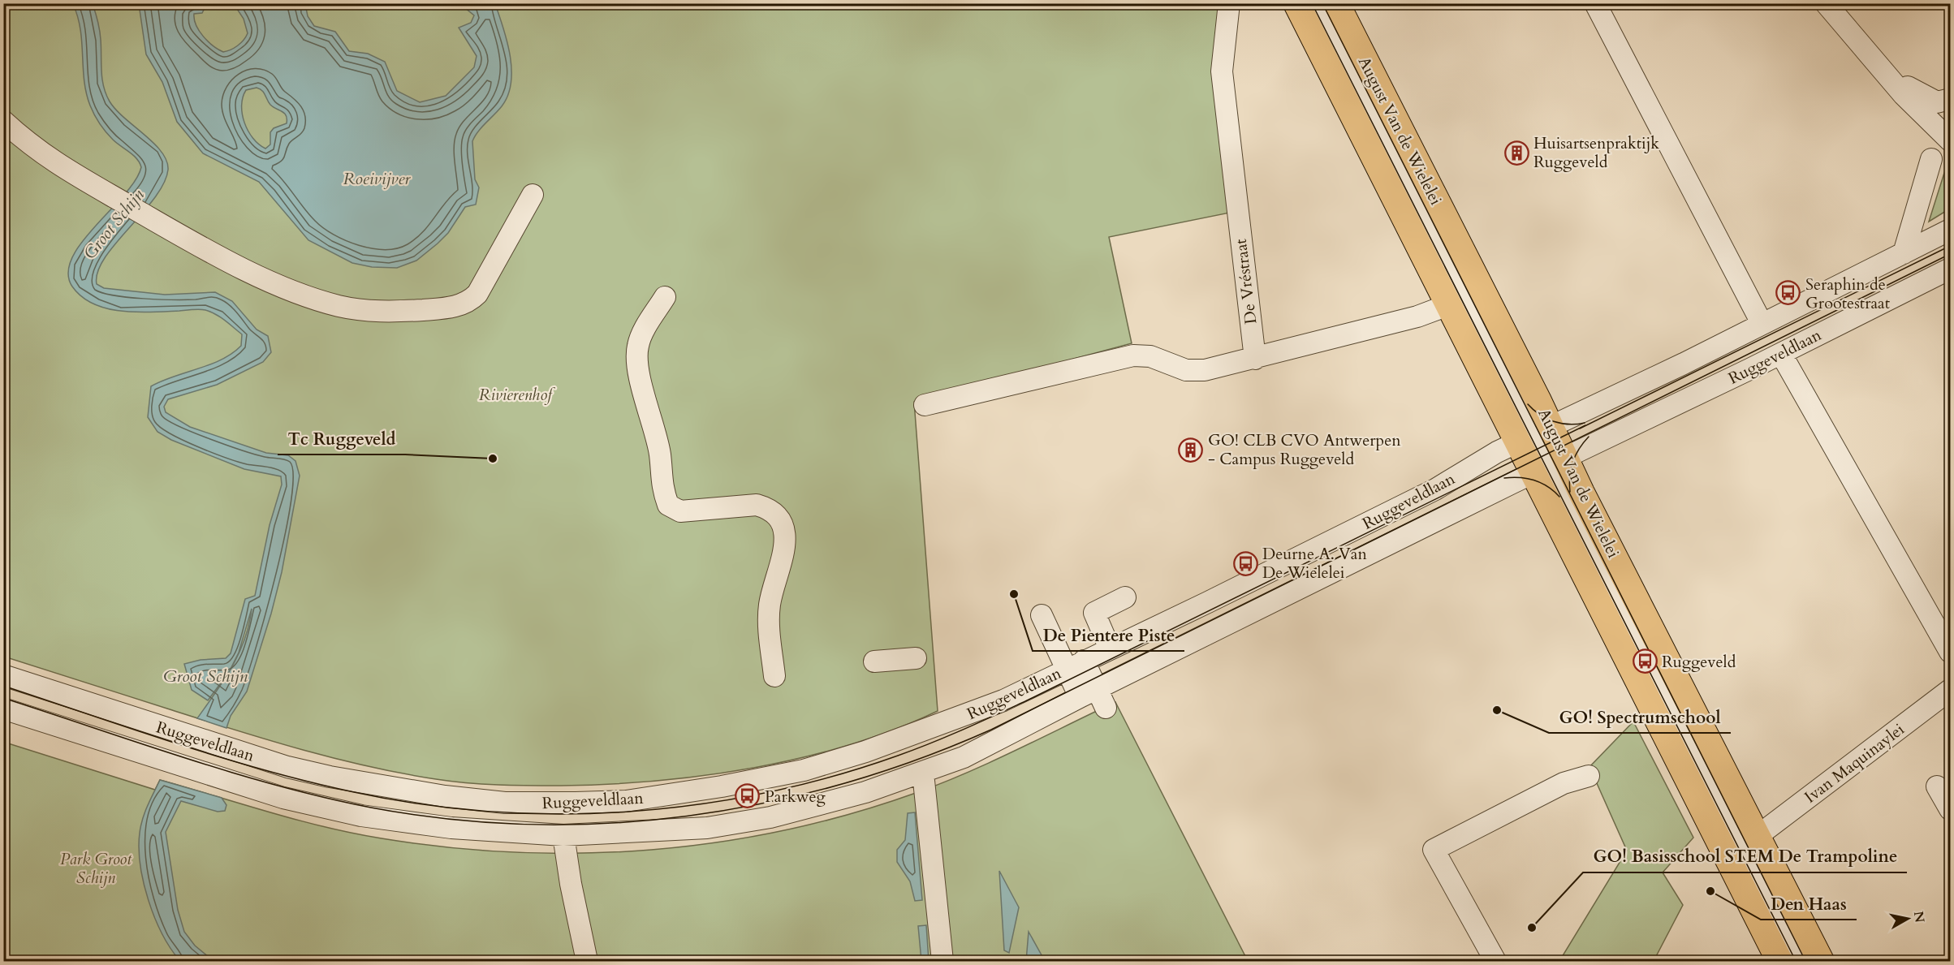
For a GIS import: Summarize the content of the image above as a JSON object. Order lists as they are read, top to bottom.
{
  "streets": {
    "main road": ["August Van de Wielelei"],
    "street": ["De Vréstraat", "Ruggeveldlaan", "Ivan Maquinaylei"]
  },
  "crossings": [
    ["August Van de Wielelei", "Ruggeveldlaan"],
    ["August Van de Wielelei", "Ivan Maquinaylei"]
  ],
  "water": ["Roeivijver", "Groot Schijn"],
  "parks": ["Rivierenhof", "Park Groot Schijn"],
  "places": {
    "building": ["Huisartsenpraktijk Ruggeveld", "GO! CLB CVO Antwerpen - Campus Ruggeveld"],
    "bus stop": [
      "Seraphin de Grootestraat",
      "Deurne A. Van De Wielelei",
      "Ruggeveld",
      "Parkweg"
    ],
    "other": [
      "Tc Ruggeveld",
      "De Pientere Piste",
      "GO! Spectrumschool",
      "Den Haas",
      "GO! Basisschool STEM De Trampoline"
    ]
  },
  "north": "right"
}
